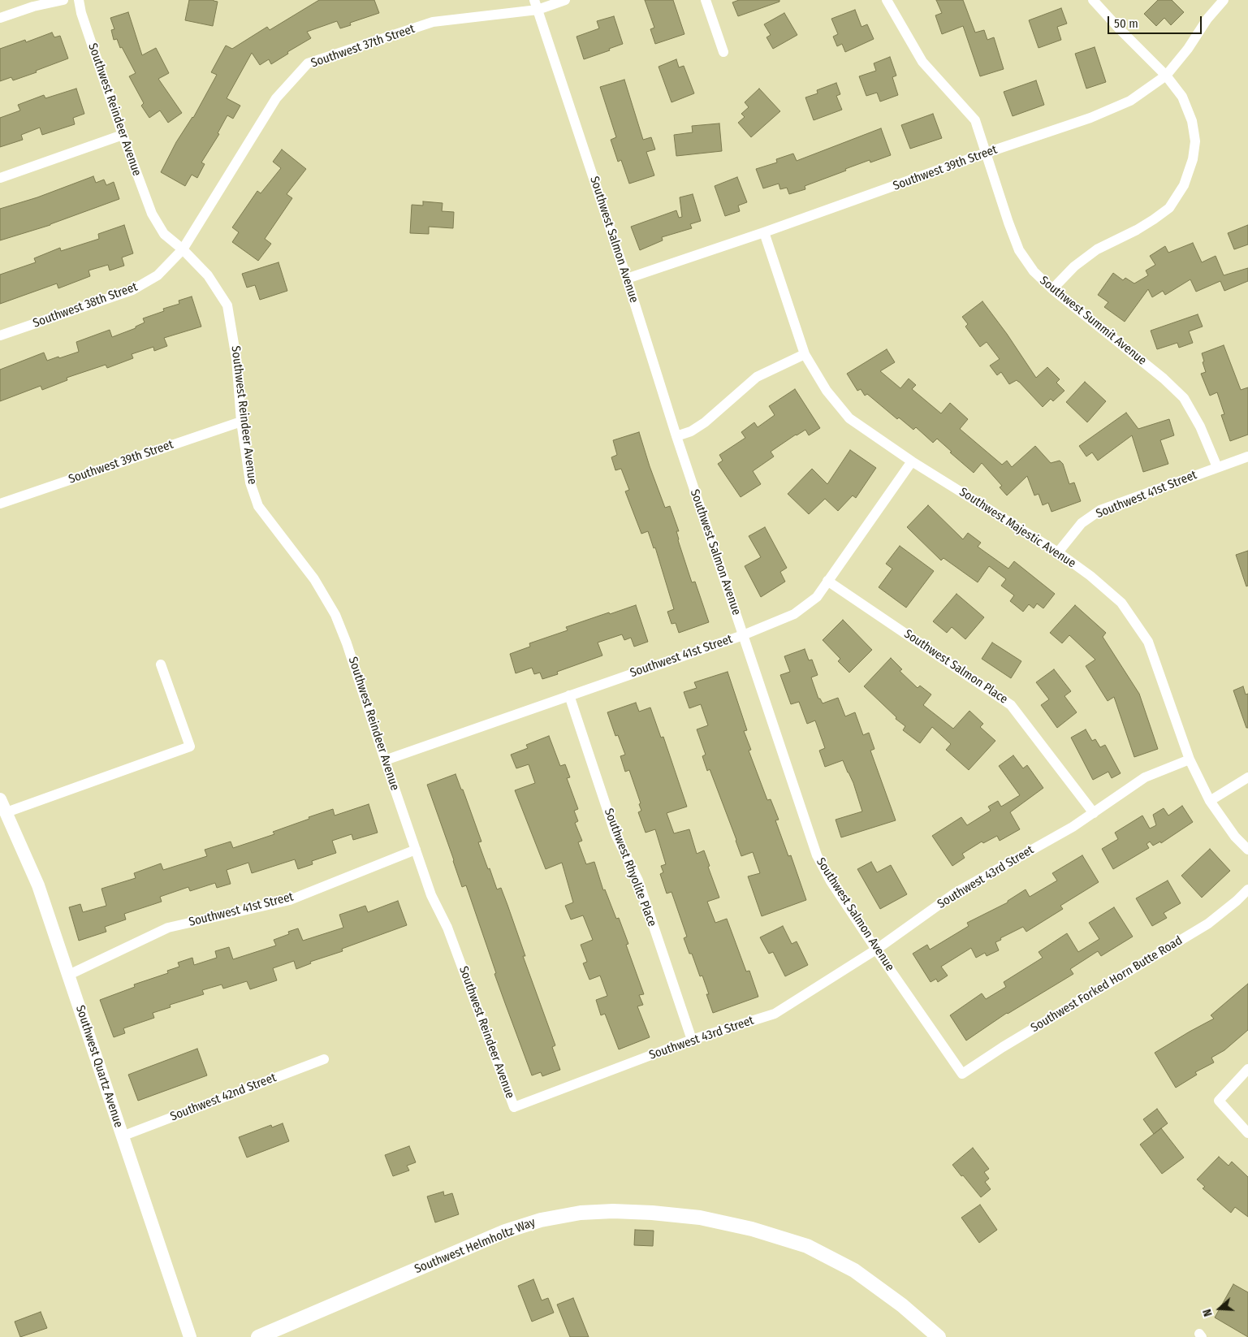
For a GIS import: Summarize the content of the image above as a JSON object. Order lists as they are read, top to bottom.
{
  "streets": {
    "main road": ["Southwest Helmholtz Way"],
    "street": [
      "Southwest 37th Street",
      "Southwest Reindeer Avenue",
      "Southwest 39th Street",
      "Southwest Salmon Avenue",
      "Southwest 38th Street",
      "Southwest Summit Avenue",
      "Southwest 41st Street",
      "Southwest Majestic Avenue",
      "Southwest Salmon Place",
      "Southwest Rhyolite Place",
      "Southwest 43rd Street",
      "Southwest Forked Horn Butte Road",
      "Southwest Quartz Avenue",
      "Southwest 42nd Street"
    ]
  },
  "crossings": [
    ["Southwest 37th Street", "Southwest Reindeer Avenue"],
    ["Southwest 37th Street", "Southwest Salmon Avenue"],
    ["Southwest 37th Street", "Southwest 38th Street"],
    ["Southwest Reindeer Avenue", "Southwest 39th Street"],
    ["Southwest Reindeer Avenue", "Southwest 38th Street"],
    ["Southwest Reindeer Avenue", "Southwest 41st Street"],
    ["Southwest Reindeer Avenue", "Southwest 43rd Street"],
    ["Southwest 39th Street", "Southwest Salmon Avenue"],
    ["Southwest 39th Street", "Southwest Summit Avenue"],
    ["Southwest 39th Street", "Southwest Majestic Avenue"],
    ["Southwest Salmon Avenue", "Southwest 41st Street"],
    ["Southwest Salmon Avenue", "Southwest 43rd Street"],
    ["Southwest Salmon Avenue", "Southwest Forked Horn Butte Road"],
    ["Southwest Summit Avenue", "Southwest 41st Street"],
    ["Southwest 41st Street", "Southwest Majestic Avenue"],
    ["Southwest 41st Street", "Southwest Salmon Place"],
    ["Southwest 41st Street", "Southwest Rhyolite Place"],
    ["Southwest 41st Street", "Southwest Quartz Avenue"],
    ["Southwest Majestic Avenue", "Southwest 43rd Street"],
    ["Southwest Salmon Place", "Southwest 43rd Street"],
    ["Southwest Rhyolite Place", "Southwest 43rd Street"],
    ["Southwest Quartz Avenue", "Southwest 42nd Street"]
  ],
  "scale_bar": "50 m",
  "north": "left"
}
